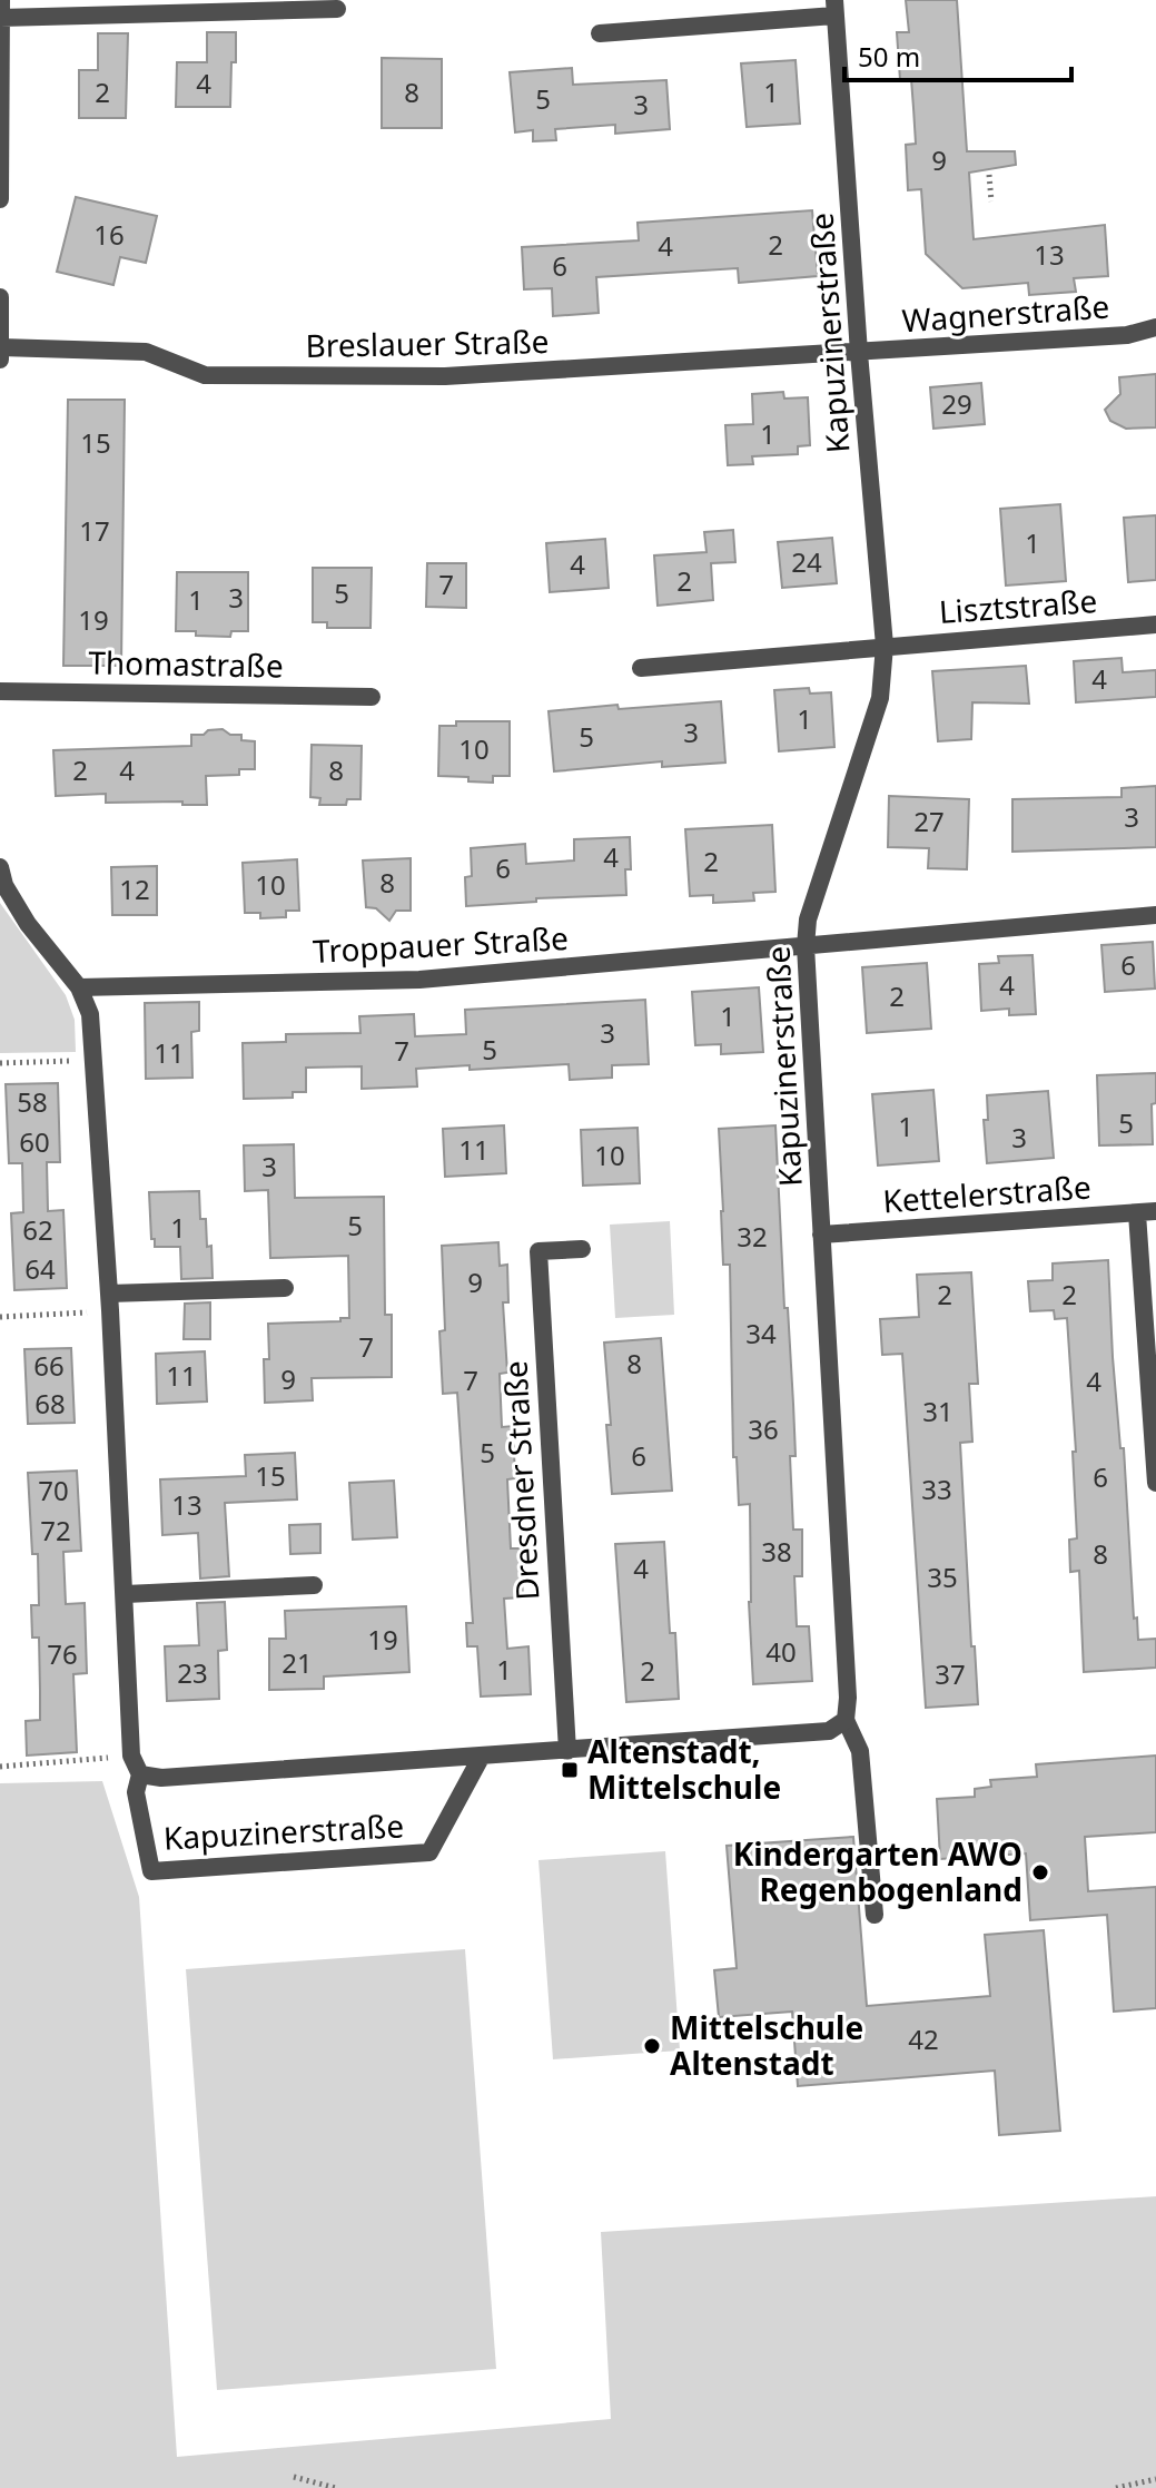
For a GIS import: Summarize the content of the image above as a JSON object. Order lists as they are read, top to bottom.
{
  "streets": {
    "street": [
      "Wagnerstraße",
      "Kapuzinerstraße",
      "Breslauer Straße",
      "Lisztstraße",
      "Thomastraße",
      "Troppauer Straße",
      "Kettelerstraße",
      "Dresdner Straße"
    ]
  },
  "crossings": [
    ["Wagnerstraße", "Kapuzinerstraße"],
    ["Wagnerstraße", "Breslauer Straße"],
    ["Kapuzinerstraße", "Breslauer Straße"],
    ["Kapuzinerstraße", "Lisztstraße"],
    ["Kapuzinerstraße", "Troppauer Straße"],
    ["Kapuzinerstraße", "Kettelerstraße"],
    ["Kapuzinerstraße", "Dresdner Straße"]
  ],
  "places": {
    "transit": ["Altenstadt, Mittelschule"],
    "other": ["Kindergarten AWO Regenbogenland", "Mittelschule Altenstadt"]
  },
  "house_numbers": [
    "4",
    "2",
    "8",
    "1",
    "5",
    "3",
    "9",
    "16",
    "2",
    "4",
    "13",
    "6",
    "29",
    "1",
    "15",
    "17",
    "1",
    "24",
    "4",
    "2",
    "7",
    "5",
    "3",
    "1",
    "19",
    "4",
    "1",
    "3",
    "5",
    "10",
    "2",
    "4",
    "8",
    "3",
    "27",
    "4",
    "2",
    "6",
    "8",
    "10",
    "12",
    "6",
    "4",
    "2",
    "1",
    "3",
    "5",
    "7",
    "11",
    "58",
    "5",
    "1",
    "3",
    "60",
    "11",
    "10",
    "3",
    "5",
    "1",
    "62",
    "32",
    "64",
    "9",
    "2",
    "2",
    "34",
    "7",
    "8",
    "66",
    "11",
    "9",
    "7",
    "4",
    "68",
    "31",
    "36",
    "5",
    "6",
    "15",
    "6",
    "33",
    "70",
    "13",
    "72",
    "38",
    "8",
    "4",
    "35",
    "19",
    "40",
    "76",
    "21",
    "1",
    "2",
    "23",
    "37",
    "42"
  ],
  "scale_bar": "50 m"
}
